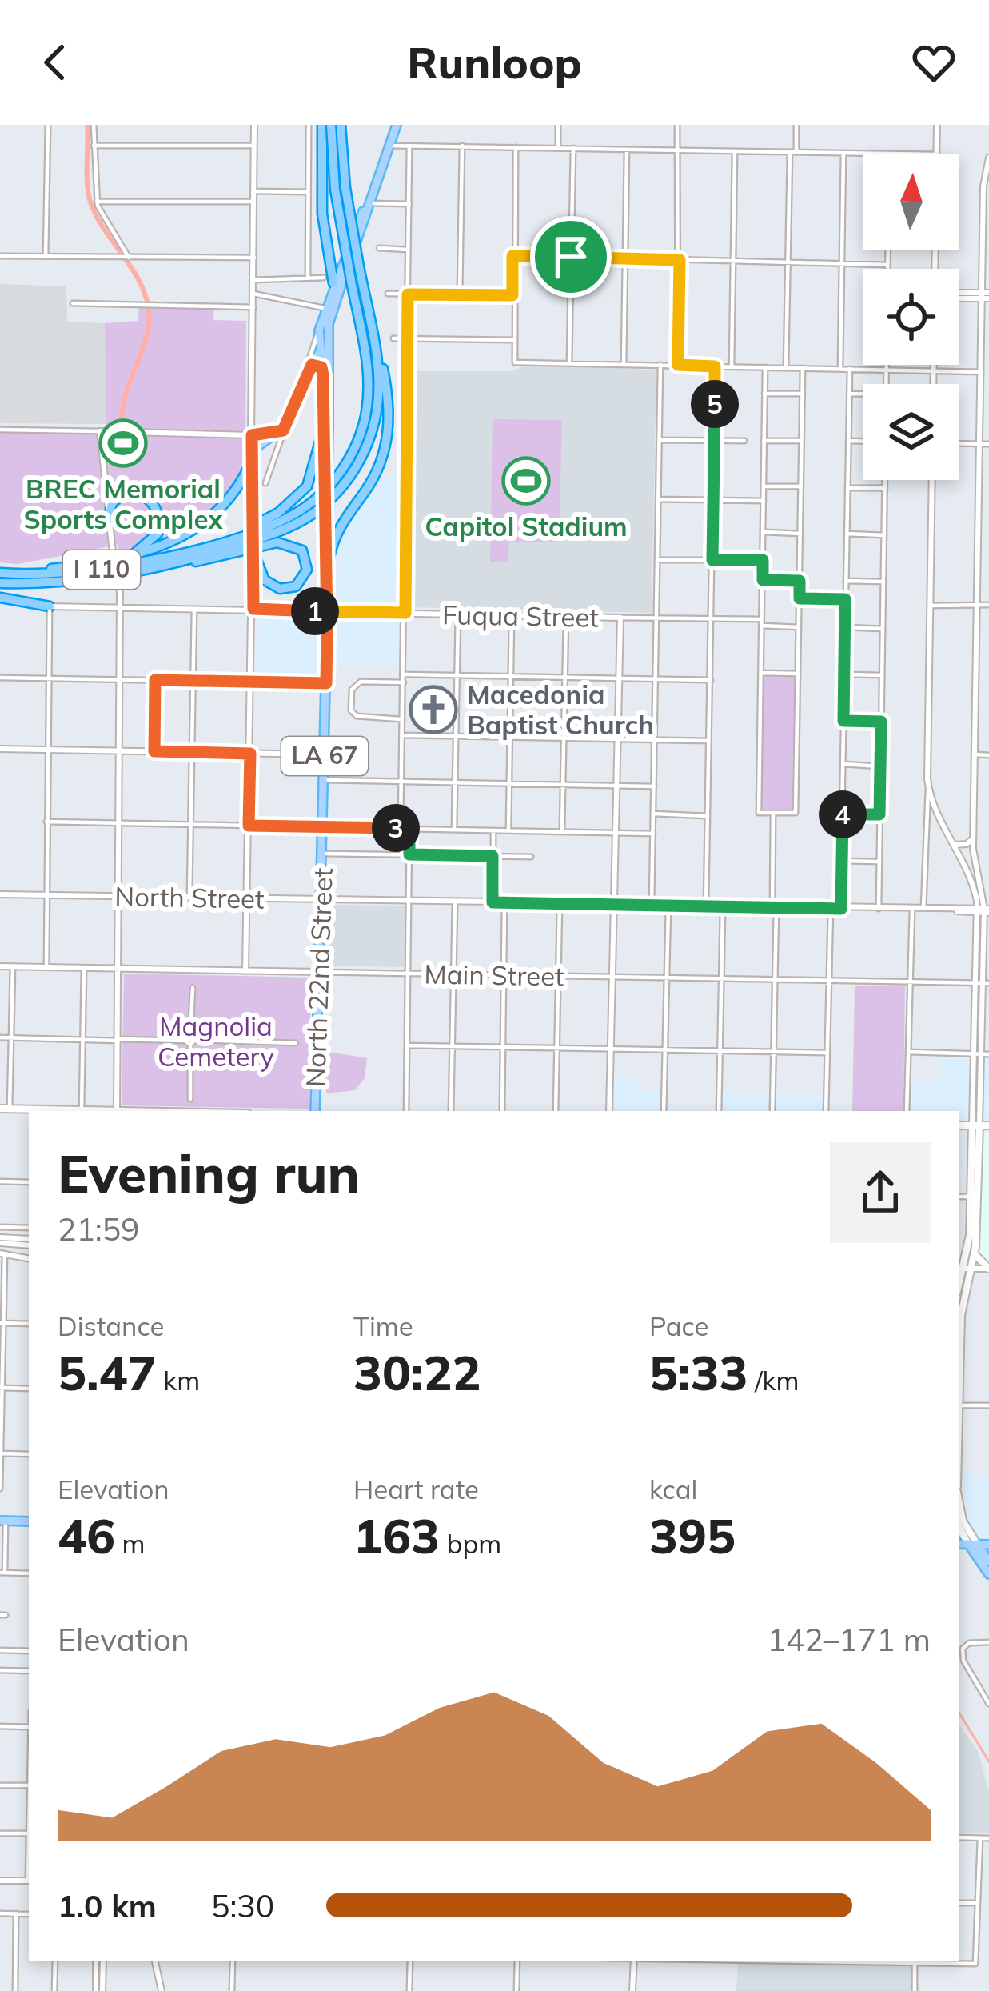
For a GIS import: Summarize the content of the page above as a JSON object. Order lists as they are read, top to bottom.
{
  "streets": {
    "highway": ["I 110"],
    "main road": ["LA 67", "North 22nd Street"],
    "street": ["Fuqua Street", "North Street", "Main Street"]
  },
  "crossings": [
    ["Fuqua Street", "North 22nd Street"],
    ["LA 67", "North 22nd Street"],
    ["North Street", "North 22nd Street"],
    ["Main Street", "North 22nd Street"]
  ],
  "parks": ["Magnolia Cemetery"],
  "places": {
    "sports": ["BREC Memorial Sports Complex", "Capitol Stadium"],
    "church": ["Macedonia Baptist Church"]
  },
  "north": "top",
  "page": {
    "header": "Runloop",
    "pins": [
      "5",
      "1",
      "4",
      "3"
    ],
    "heading": ["Evening run", "21:59"],
    "stats": [
      ["Distance", "5.47 km"],
      ["Time", "30:22"],
      ["Pace", "5:33 /km"],
      ["Elevation", "46 m"],
      ["Heart rate", "163 bpm"],
      ["kcal", "395"]
    ],
    "chart": ["Elevation", "142–171 m"],
    "list": [
      {
        "name": "1.0 km",
        "note": "5:30"
      }
    ]
  }
}
